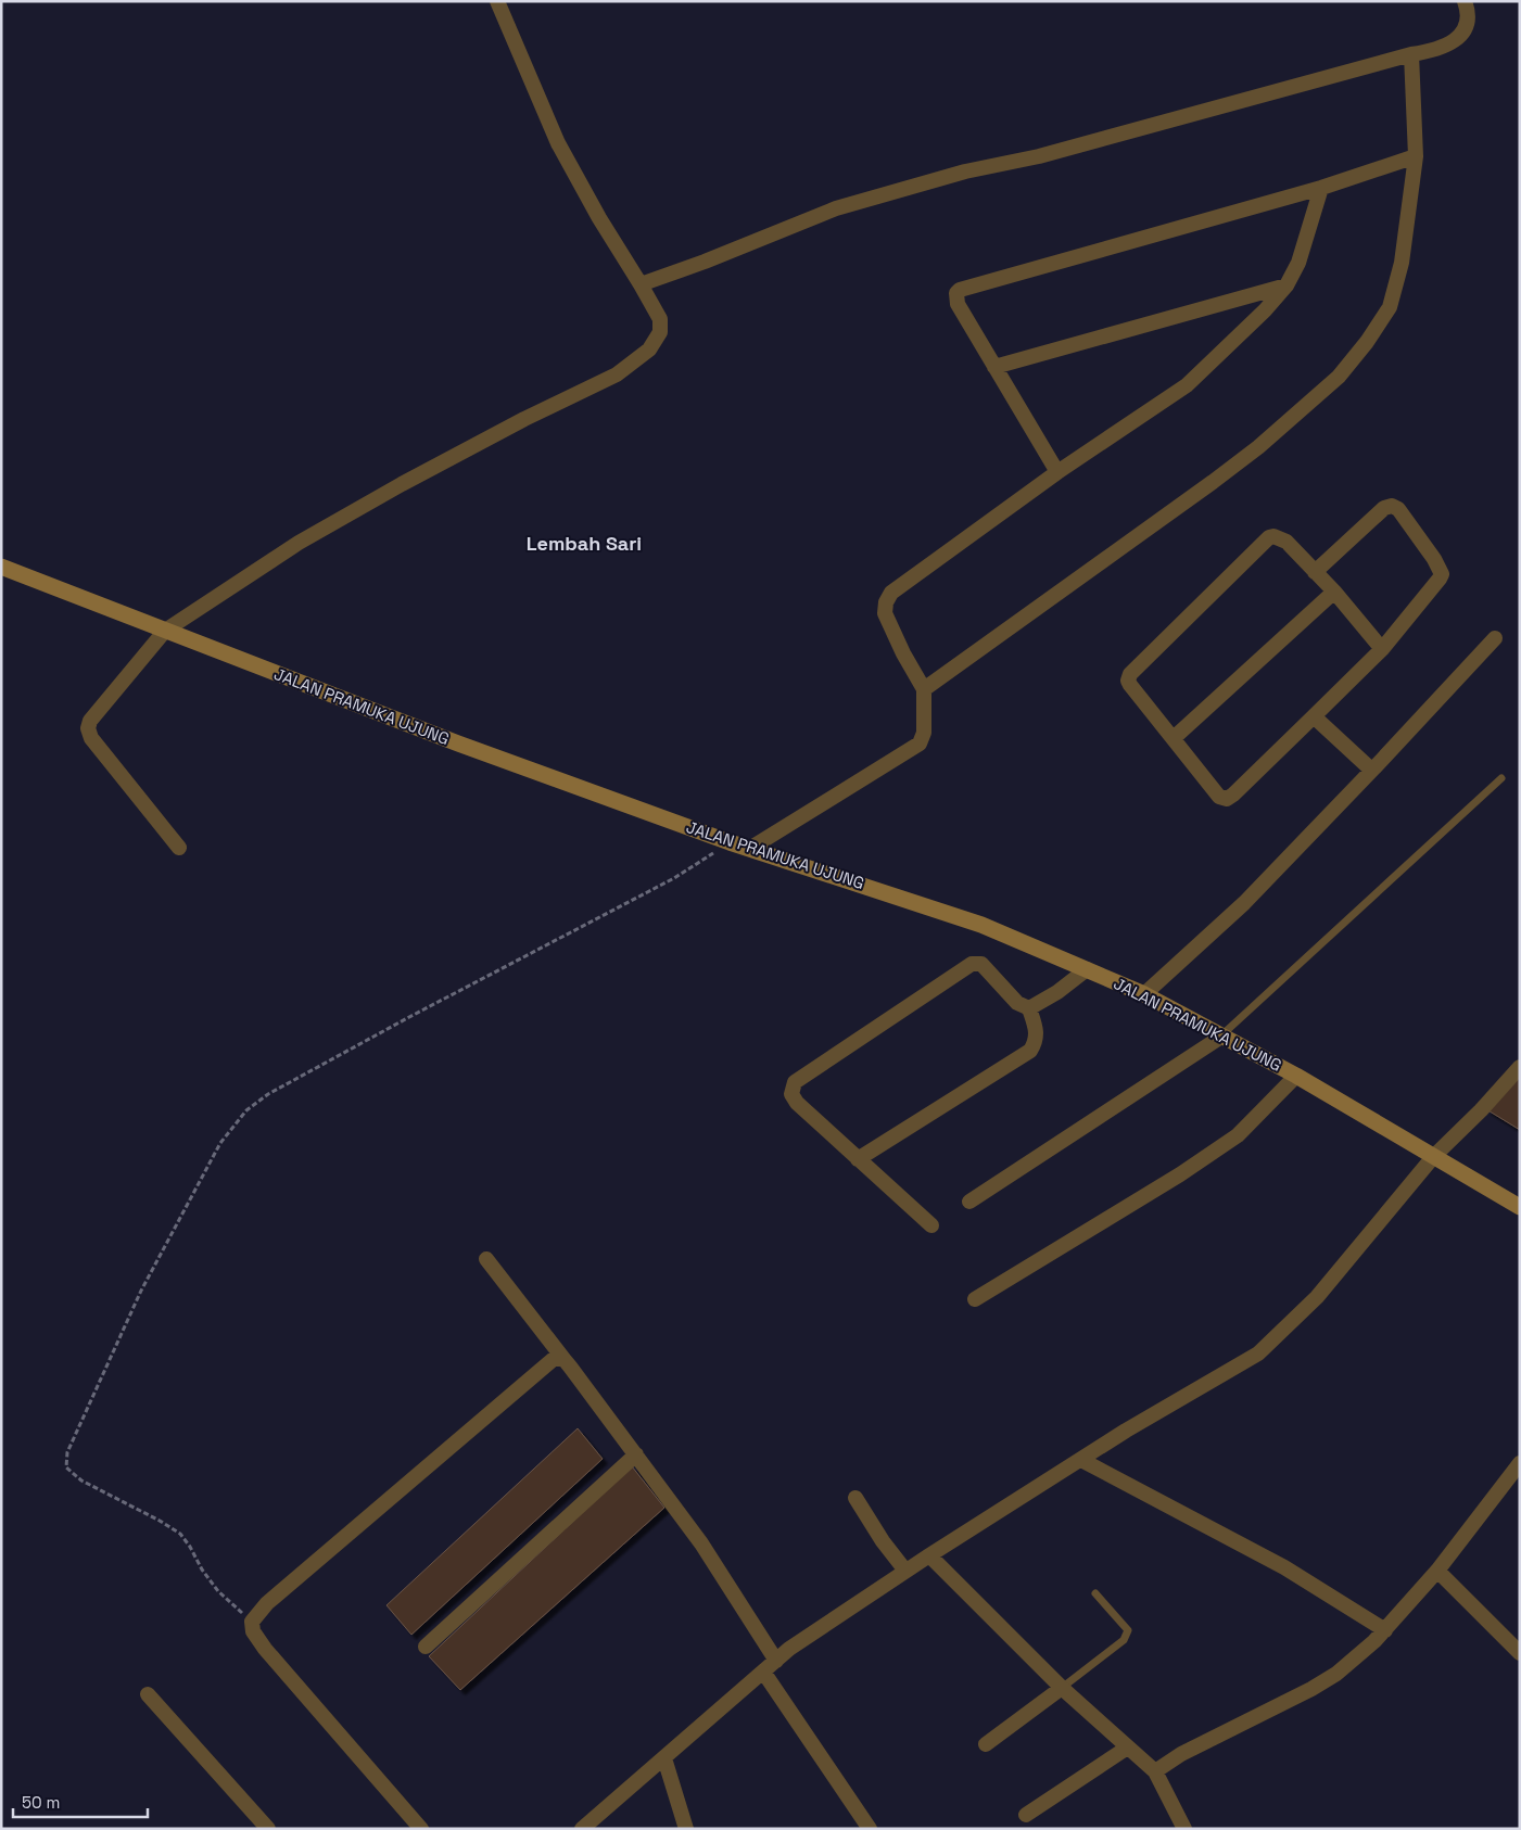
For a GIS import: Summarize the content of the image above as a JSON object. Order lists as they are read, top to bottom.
{
  "streets": {
    "street": ["JALAN PRAMUKA UJUNG"]
  },
  "districts": ["Lembah Sari"],
  "scale_bar": "50 m"
}
